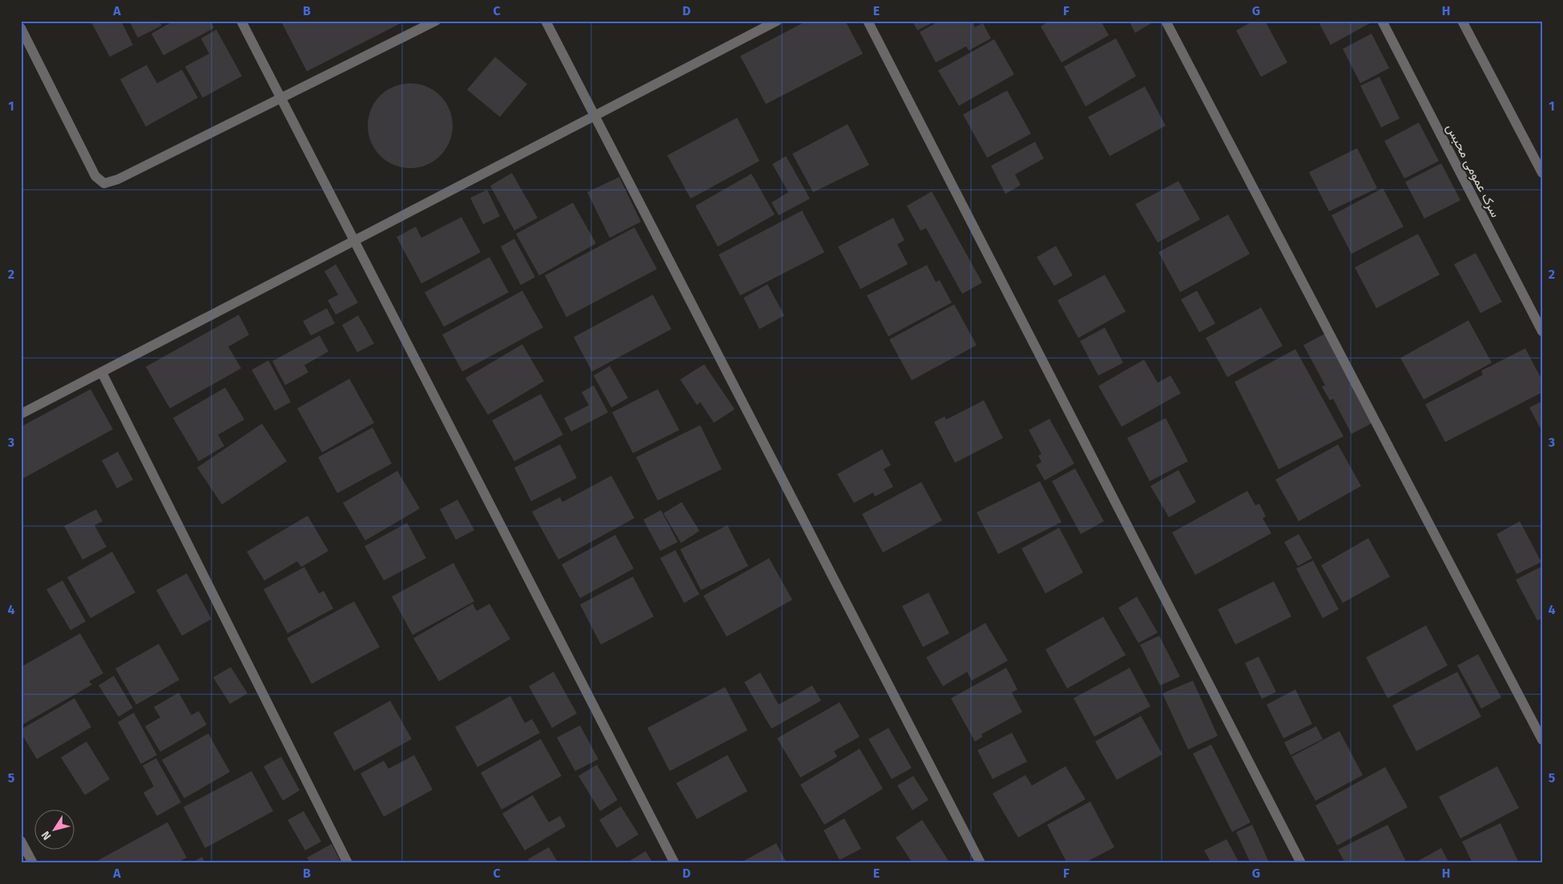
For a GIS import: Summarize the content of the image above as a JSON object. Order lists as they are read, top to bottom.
{
  "streets": {
    "street": ["سرک عمومی محبس"]
  },
  "north": "bottom left",
  "grid": {
    "columns": [
      "A",
      "B",
      "C",
      "D",
      "E",
      "F",
      "G",
      "H"
    ],
    "rows": [
      "1",
      "2",
      "3",
      "4",
      "5"
    ]
  }
}
